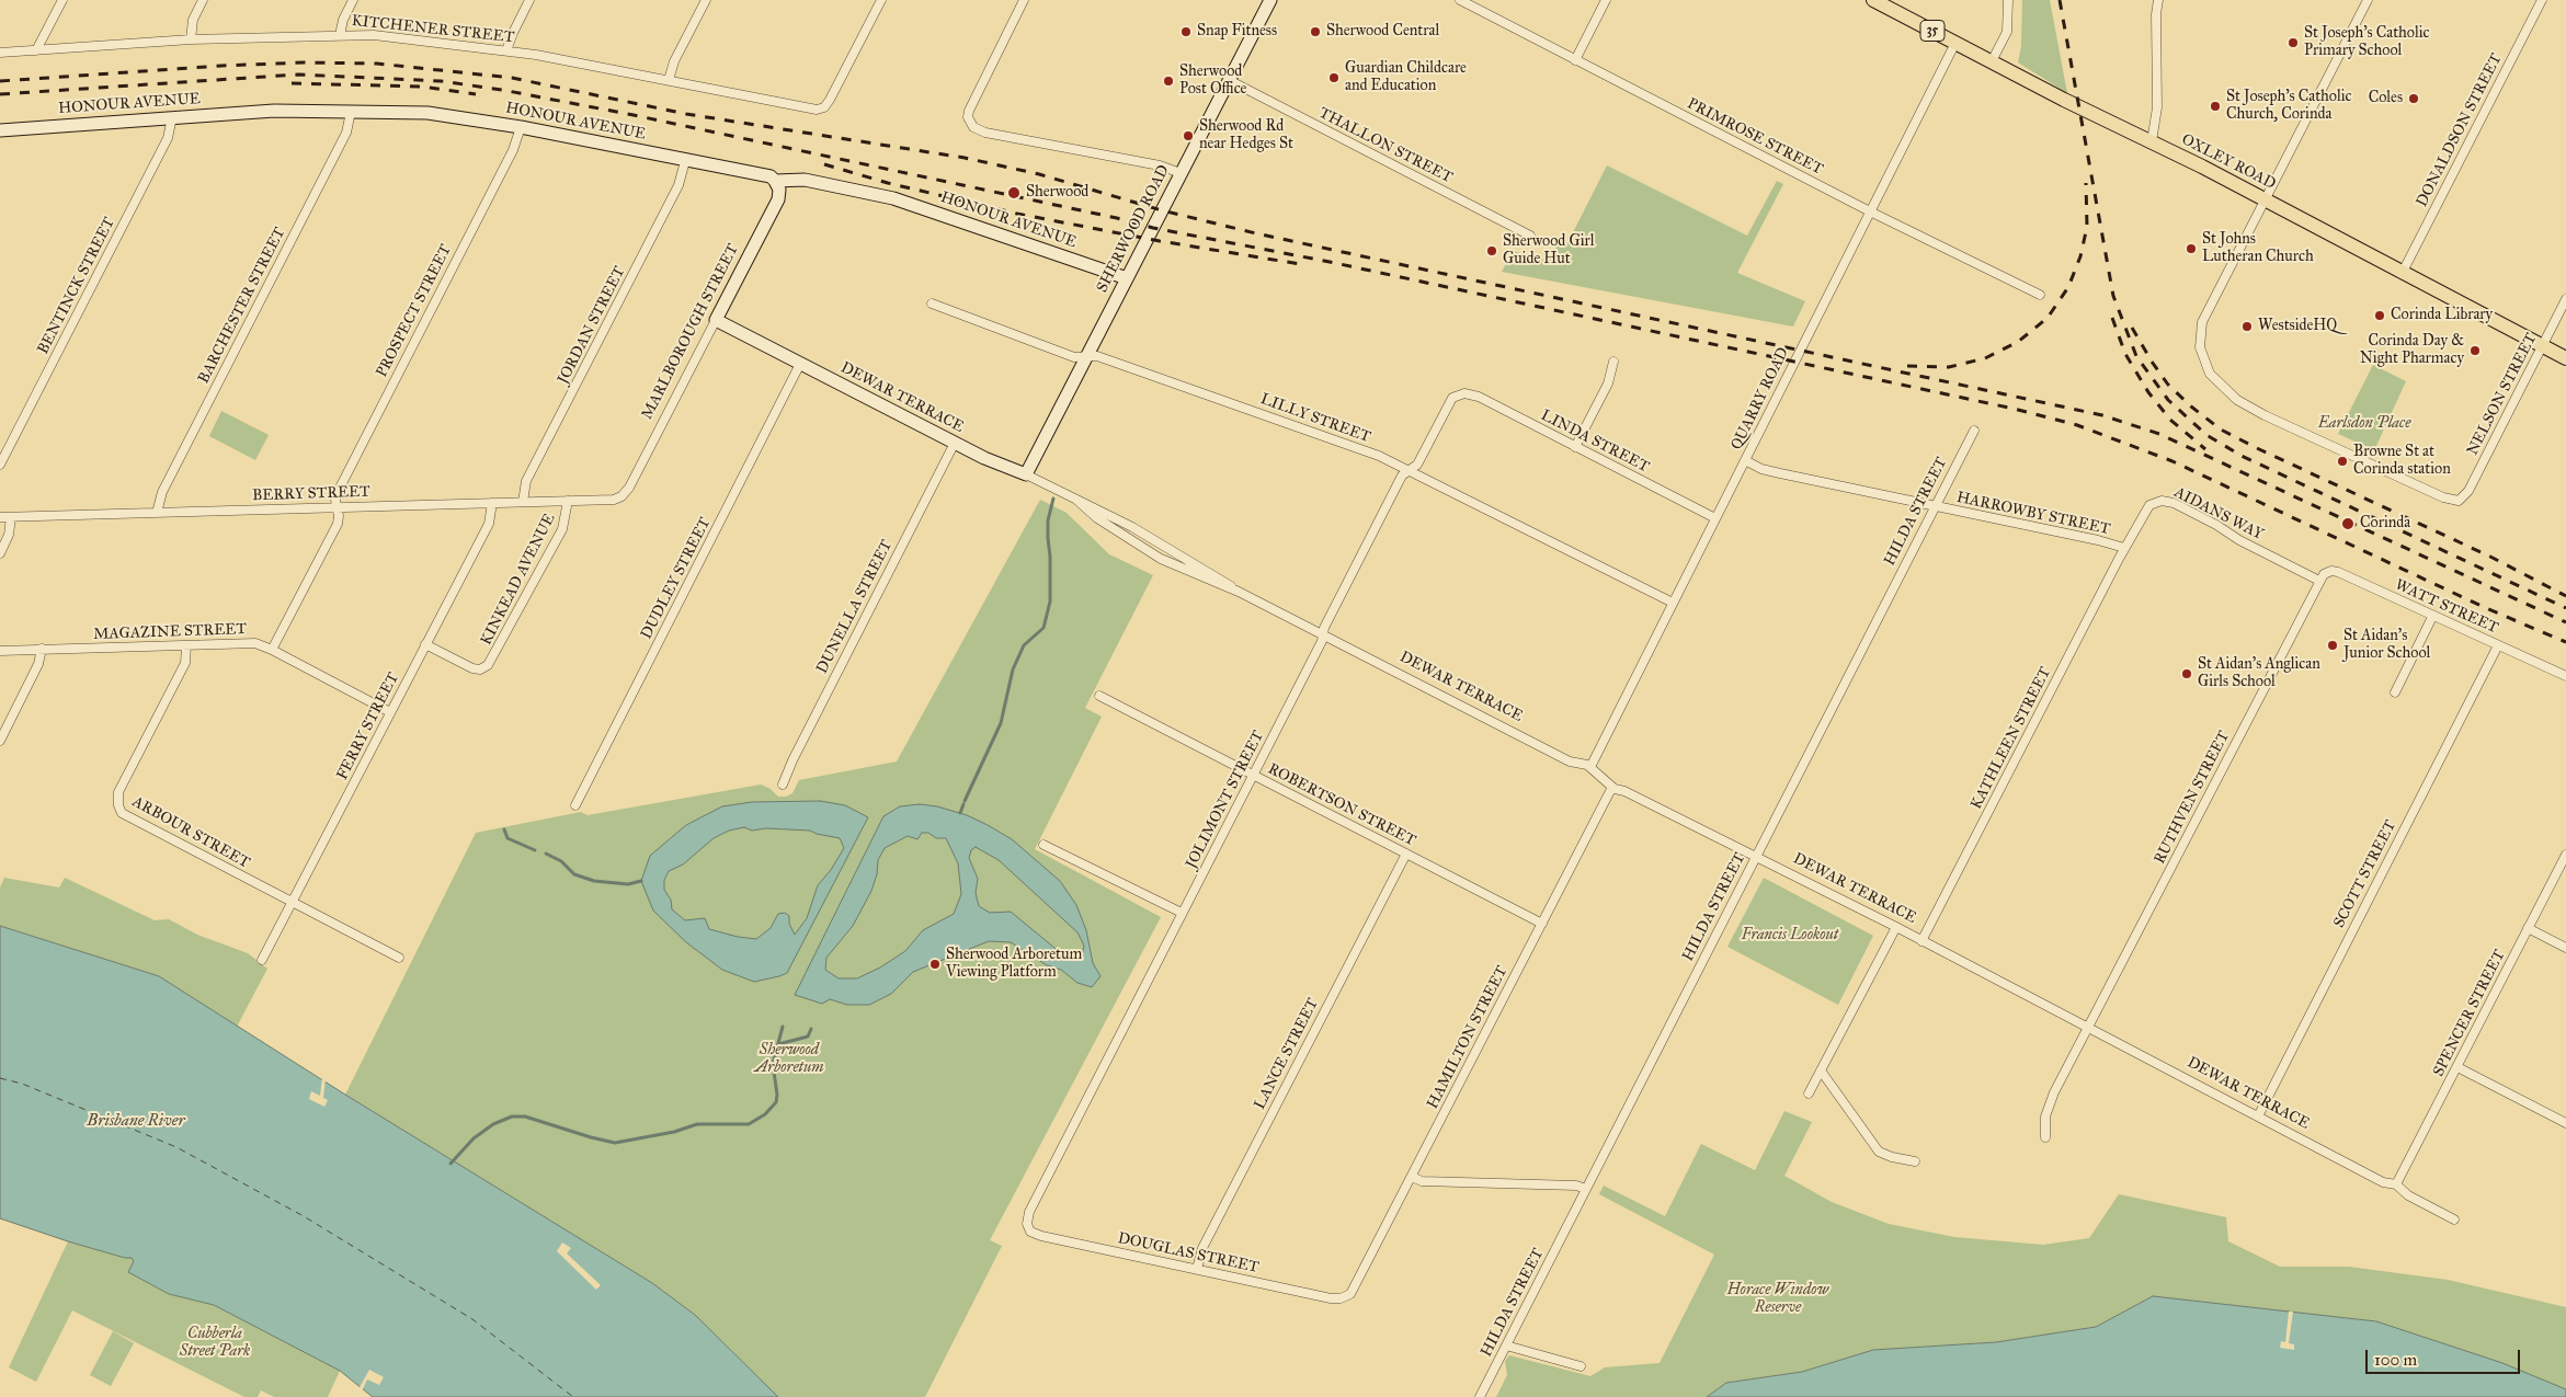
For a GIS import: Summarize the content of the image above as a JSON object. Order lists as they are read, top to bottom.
{
  "streets": {
    "main road": ["35", "OXLEY ROAD"],
    "street": [
      "KITCHENER STREET",
      "HONOUR AVENUE",
      "DONALDSON STREET",
      "PRIMROSE STREET",
      "THALLON STREET",
      "SHERWOOD ROAD",
      "BENTINCK STREET",
      "BARCHESTER STREET",
      "PROSPECT STREET",
      "JORDAN STREET",
      "MARLBOROUGH STREET",
      "NELSON STREET",
      "DEWAR TERRACE",
      "QUARRY ROAD",
      "LILLY STREET",
      "LINDA STREET",
      "BERRY STREET",
      "HILDA STREET",
      "HARROWBY STREET",
      "AIDANS WAY",
      "DUDLEY STREET",
      "KINKEAD AVENUE",
      "DUNELLA STREET",
      "WATT STREET",
      "MAGAZINE STREET",
      "FERRY STREET",
      "KATHLEEN STREET",
      "RUTHVEN STREET",
      "JOLIMONT STREET",
      "ROBERTSON STREET",
      "ARBOUR STREET",
      "SCOTT STREET",
      "SPENCER STREET",
      "HAMILTON STREET",
      "LANCE STREET",
      "DOUGLAS STREET"
    ]
  },
  "crossings": [
    ["HONOUR AVENUE", "SHERWOOD ROAD"],
    ["HONOUR AVENUE", "BENTINCK STREET"],
    ["HONOUR AVENUE", "BARCHESTER STREET"],
    ["HONOUR AVENUE", "PROSPECT STREET"],
    ["HONOUR AVENUE", "JORDAN STREET"],
    ["HONOUR AVENUE", "MARLBOROUGH STREET"],
    ["DONALDSON STREET", "OXLEY ROAD"],
    ["PRIMROSE STREET", "QUARRY ROAD"],
    ["THALLON STREET", "SHERWOOD ROAD"],
    ["OXLEY ROAD", "NELSON STREET"],
    ["OXLEY ROAD", "QUARRY ROAD"],
    ["SHERWOOD ROAD", "DEWAR TERRACE"],
    ["SHERWOOD ROAD", "LILLY STREET"],
    ["BARCHESTER STREET", "BERRY STREET"],
    ["PROSPECT STREET", "BERRY STREET"],
    ["PROSPECT STREET", "MAGAZINE STREET"],
    ["JORDAN STREET", "BERRY STREET"],
    ["MARLBOROUGH STREET", "DEWAR TERRACE"],
    ["MARLBOROUGH STREET", "BERRY STREET"],
    ["DEWAR TERRACE", "QUARRY ROAD"],
    ["DEWAR TERRACE", "HILDA STREET"],
    ["DEWAR TERRACE", "DUDLEY STREET"],
    ["DEWAR TERRACE", "DUNELLA STREET"],
    ["DEWAR TERRACE", "KATHLEEN STREET"],
    ["DEWAR TERRACE", "RUTHVEN STREET"],
    ["DEWAR TERRACE", "JOLIMONT STREET"],
    ["DEWAR TERRACE", "SCOTT STREET"],
    ["DEWAR TERRACE", "SPENCER STREET"],
    ["DEWAR TERRACE", "HAMILTON STREET"],
    ["QUARRY ROAD", "LILLY STREET"],
    ["QUARRY ROAD", "LINDA STREET"],
    ["QUARRY ROAD", "HARROWBY STREET"],
    ["LILLY STREET", "JOLIMONT STREET"],
    ["LINDA STREET", "JOLIMONT STREET"],
    ["BERRY STREET", "KINKEAD AVENUE"],
    ["BERRY STREET", "FERRY STREET"],
    ["HILDA STREET", "HARROWBY STREET"],
    ["HARROWBY STREET", "AIDANS WAY"],
    ["HARROWBY STREET", "KATHLEEN STREET"],
    ["AIDANS WAY", "WATT STREET"],
    ["AIDANS WAY", "KATHLEEN STREET"],
    ["AIDANS WAY", "RUTHVEN STREET"],
    ["KINKEAD AVENUE", "FERRY STREET"],
    ["WATT STREET", "RUTHVEN STREET"],
    ["WATT STREET", "SCOTT STREET"],
    ["MAGAZINE STREET", "FERRY STREET"],
    ["MAGAZINE STREET", "ARBOUR STREET"],
    ["FERRY STREET", "ARBOUR STREET"],
    ["JOLIMONT STREET", "ROBERTSON STREET"],
    ["JOLIMONT STREET", "DOUGLAS STREET"],
    ["ROBERTSON STREET", "HAMILTON STREET"],
    ["ROBERTSON STREET", "LANCE STREET"],
    ["HAMILTON STREET", "DOUGLAS STREET"],
    ["LANCE STREET", "DOUGLAS STREET"]
  ],
  "water": ["Brisbane River"],
  "parks": [
    "Earlsdon Place",
    "Francis Lookout",
    "Sherwood Arboretum",
    "Horace Window Reserve",
    "Cubberla Street Park"
  ],
  "places": [
    "Snap Fitness",
    "Sherwood Central",
    "St Joseph's Catholic Primary School",
    "Guardian Childcare and Education",
    "Sherwood Post Office",
    "Coles",
    "St Joseph's Catholic Church, Corinda",
    "Sherwood Rd near Hedges St",
    "Sherwood",
    "St Johns Lutheran Church",
    "Sherwood Girl Guide Hut",
    "Corinda Library",
    "WestsideHQ",
    "Corinda Day & Night Pharmacy",
    "Browne St at Corinda station",
    "Corinda",
    "St Aidan's Junior School",
    "St Aidan's Anglican Girls School",
    "Sherwood Arboretum Viewing Platform"
  ],
  "scale_bar": "100 m"
}
